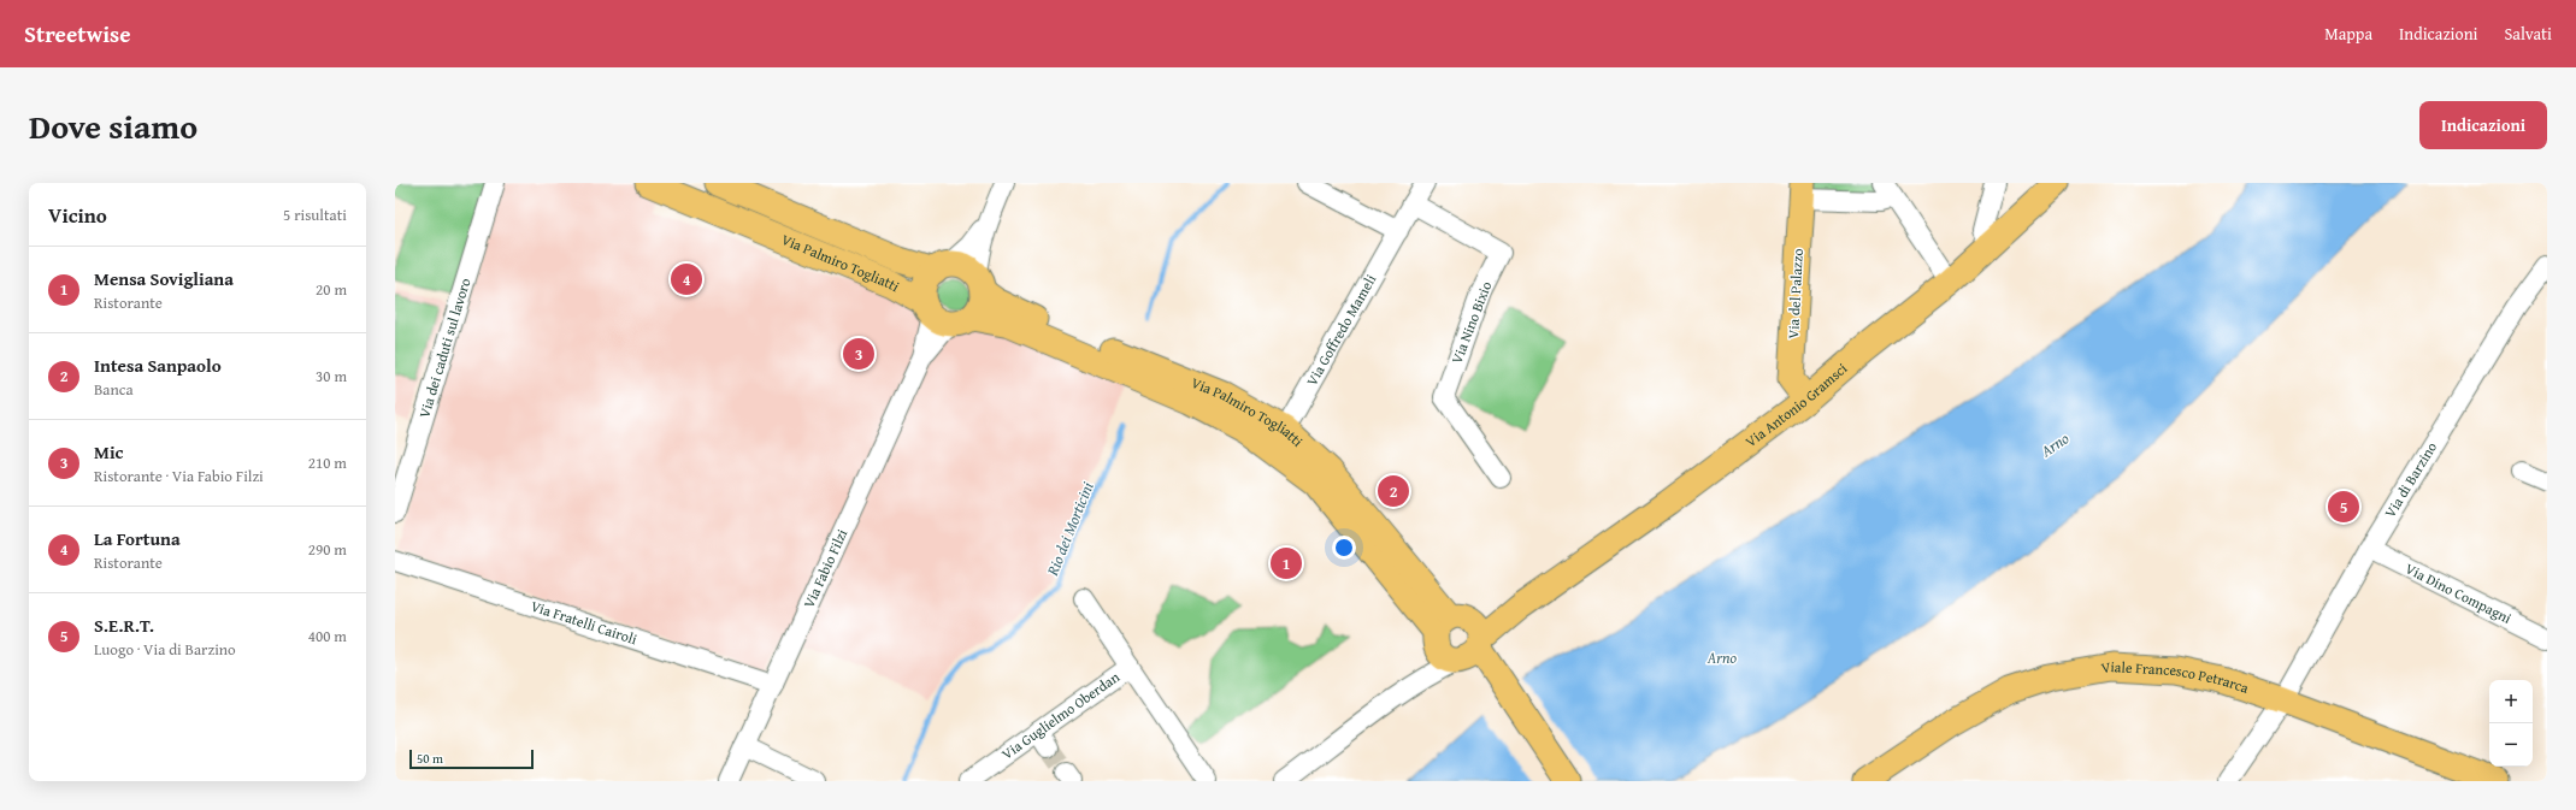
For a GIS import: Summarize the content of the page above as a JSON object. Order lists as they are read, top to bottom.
{
  "streets": {
    "main road": [
      "Via Palmiro Togliatti",
      "Via del Palazzo",
      "Via Antonio Gramsci",
      "Viale Francesco Petrarca"
    ],
    "street": [
      "Via Nino Bixio",
      "Via Goffredo Mameli",
      "Via dei caduti sul lavoro",
      "Via di Barzino",
      "Via Fabio Filzi",
      "Via Dino Compagni",
      "Via Fratelli Cairoli",
      "Via Guglielmo Oberdan"
    ]
  },
  "crossings": [
    ["Via Palmiro Togliatti", "Via Goffredo Mameli"],
    ["Via Palmiro Togliatti", "Via Antonio Gramsci"],
    ["Via Palmiro Togliatti", "Via Fabio Filzi"],
    ["Via del Palazzo", "Via Antonio Gramsci"],
    ["Via Nino Bixio", "Via Goffredo Mameli"],
    ["Via di Barzino", "Via Dino Compagni"],
    ["Via di Barzino", "Viale Francesco Petrarca"],
    ["Via Fabio Filzi", "Via Fratelli Cairoli"]
  ],
  "water": ["Arno", "Rio dei Morticini"],
  "scale_bar": "50 m",
  "page": {
    "header": "Streetwise",
    "nav": ["Mappa", "Indicazioni", "Salvati"],
    "title": "Dove siamo",
    "buttons": "Indicazioni",
    "heading": ["Vicino", "5 risultati"],
    "list": [
      {
        "mark": "1",
        "name": "Mensa Sovigliana",
        "note": "Ristorante",
        "value": "20 m"
      },
      {
        "mark": "2",
        "name": "Intesa Sanpaolo",
        "note": "Banca",
        "value": "30 m"
      },
      {
        "mark": "3",
        "name": "Mic",
        "note": "Ristorante · Via Fabio Filzi",
        "value": "210 m"
      },
      {
        "mark": "4",
        "name": "La Fortuna",
        "note": "Ristorante",
        "value": "290 m"
      },
      {
        "mark": "5",
        "name": "S.E.R.T.",
        "note": "Luogo · Via di Barzino",
        "value": "400 m"
      }
    ],
    "pins": [
      "4",
      "3",
      "2",
      "5",
      "1"
    ],
    "map_buttons": ["+", "−"],
    "scale": "50 m"
  }
}
